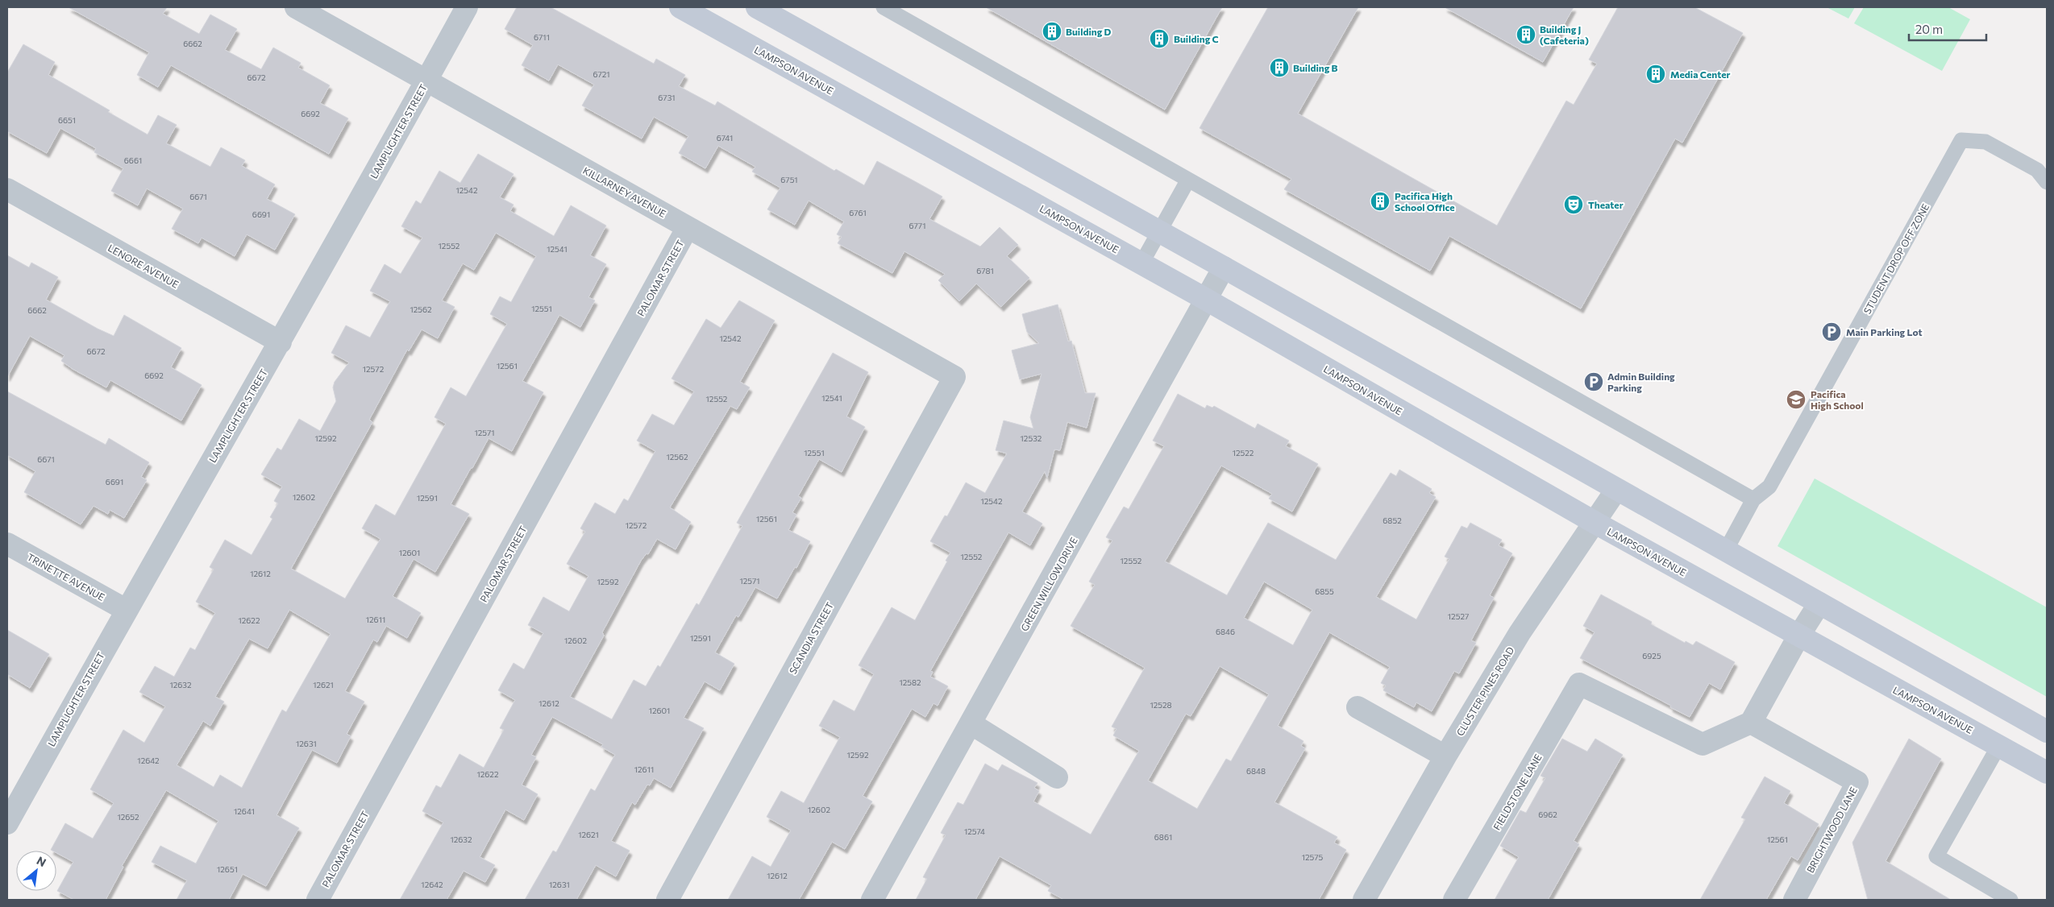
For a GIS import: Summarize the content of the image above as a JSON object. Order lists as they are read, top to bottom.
{
  "streets": {
    "main road": ["LAMPSON AVENUE"],
    "street": [
      "LAMPLIGHTER STREET",
      "KILLARNEY AVENUE",
      "LENORE AVENUE",
      "PALOMAR STREET",
      "TRINETTE AVENUE",
      "GREEN WILLOW DRIVE",
      "SCANDIA STREET",
      "CLUSTER PINES ROAD",
      "FIELDSTONE LANE",
      "BRIGHTWOOD LANE"
    ],
    "lane": ["STUDENT DROP OFF ZONE"]
  },
  "crossings": [
    ["LAMPSON AVENUE", "GREEN WILLOW DRIVE"],
    ["LAMPSON AVENUE", "CLUSTER PINES ROAD"],
    ["LAMPLIGHTER STREET", "KILLARNEY AVENUE"],
    ["LAMPLIGHTER STREET", "LENORE AVENUE"],
    ["LAMPLIGHTER STREET", "TRINETTE AVENUE"],
    ["KILLARNEY AVENUE", "PALOMAR STREET"],
    ["KILLARNEY AVENUE", "SCANDIA STREET"],
    ["FIELDSTONE LANE", "BRIGHTWOOD LANE"]
  ],
  "places": {
    "building": [
      "Building D",
      "Building J (Cafeteria)",
      "Building C",
      "Building B",
      "Media Center",
      "Pacifica High School Office"
    ],
    "theatre": ["Theater"],
    "parking": ["Main Parking Lot", "Admin Building Parking"],
    "school or university": ["Pacifica High School"]
  },
  "house_numbers": [
    "6711",
    "6662",
    "6721",
    "6672",
    "6731",
    "6692",
    "6651",
    "6741",
    "6661",
    "6751",
    "12542",
    "6671",
    "6761",
    "6691",
    "6771",
    "12552",
    "12541",
    "6781",
    "12551",
    "12562",
    "6662",
    "12542",
    "6672",
    "12561",
    "12572",
    "6692",
    "12541",
    "12552",
    "12571",
    "12592",
    "12532",
    "12551",
    "12522",
    "12562",
    "6671",
    "6691",
    "12602",
    "12591",
    "12542",
    "12561",
    "6852",
    "12572",
    "12601",
    "12552",
    "12552",
    "12612",
    "12571",
    "12592",
    "6855",
    "12527",
    "12611",
    "12622",
    "6846",
    "12591",
    "12602",
    "6925",
    "12582",
    "12632",
    "12621",
    "12612",
    "12528",
    "12601",
    "12631",
    "12592",
    "12642",
    "12611",
    "6848",
    "12622",
    "12602",
    "12641",
    "6962",
    "12652",
    "12574",
    "12621",
    "6861",
    "12632",
    "12561",
    "12575",
    "12651",
    "12612",
    "12642",
    "12631"
  ],
  "scale_bar": "20 m",
  "north": "top right"
}
